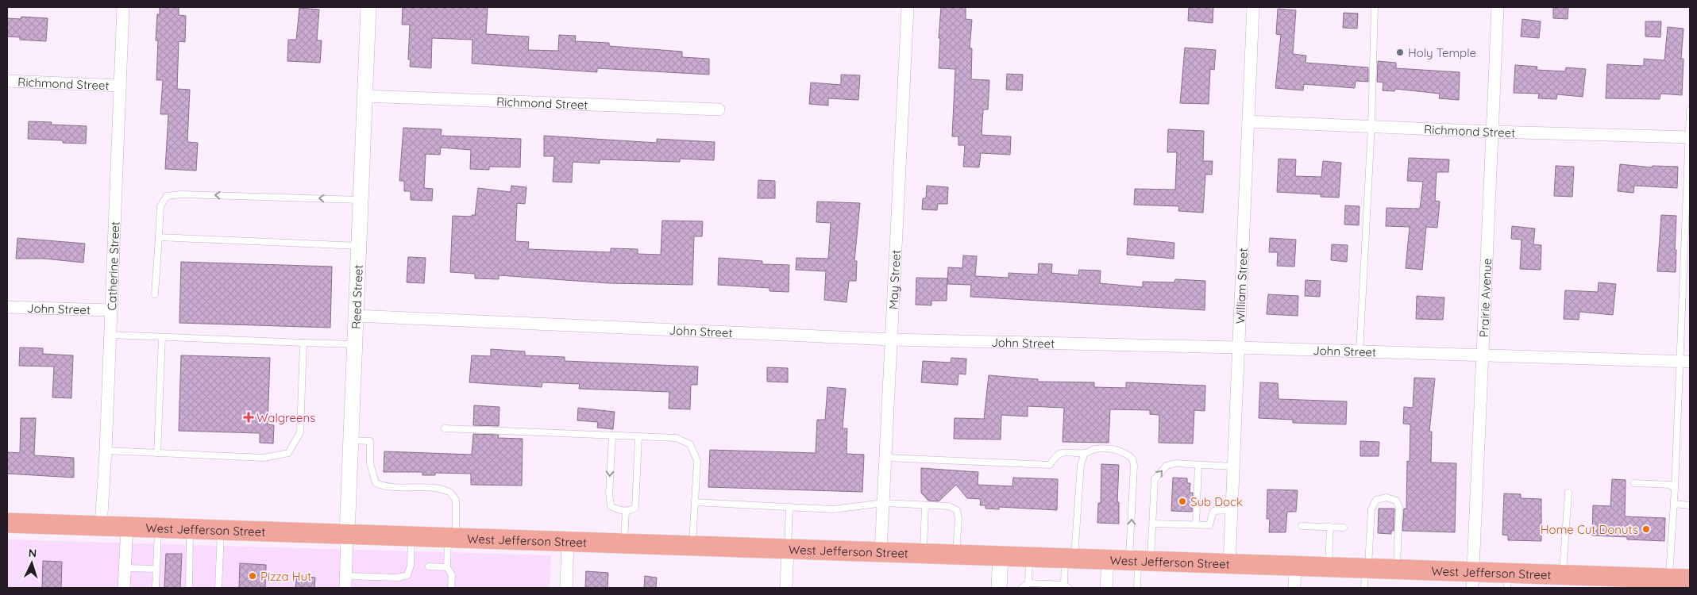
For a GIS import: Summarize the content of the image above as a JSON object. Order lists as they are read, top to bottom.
{
  "streets": {
    "main road": ["West Jefferson Street"],
    "street": [
      "Richmond Street",
      "Catherine Street",
      "May Street",
      "William Street",
      "Reed Street",
      "Prairie Avenue",
      "John Street"
    ]
  },
  "crossings": [
    ["Richmond Street", "Catherine Street"],
    ["Richmond Street", "William Street"],
    ["Richmond Street", "Reed Street"],
    ["Richmond Street", "Prairie Avenue"],
    ["Catherine Street", "John Street"],
    ["Catherine Street", "West Jefferson Street"],
    ["May Street", "John Street"],
    ["May Street", "West Jefferson Street"],
    ["William Street", "John Street"],
    ["William Street", "West Jefferson Street"],
    ["Reed Street", "John Street"],
    ["Reed Street", "West Jefferson Street"],
    ["Prairie Avenue", "John Street"],
    ["Prairie Avenue", "West Jefferson Street"]
  ],
  "places": {
    "other": [
      "Holy Temple",
      "Sub Dock",
      "Home Cut Donuts",
      "Pizza Hut"
    ],
    "health": ["Walgreens"]
  },
  "north": "top"
}
